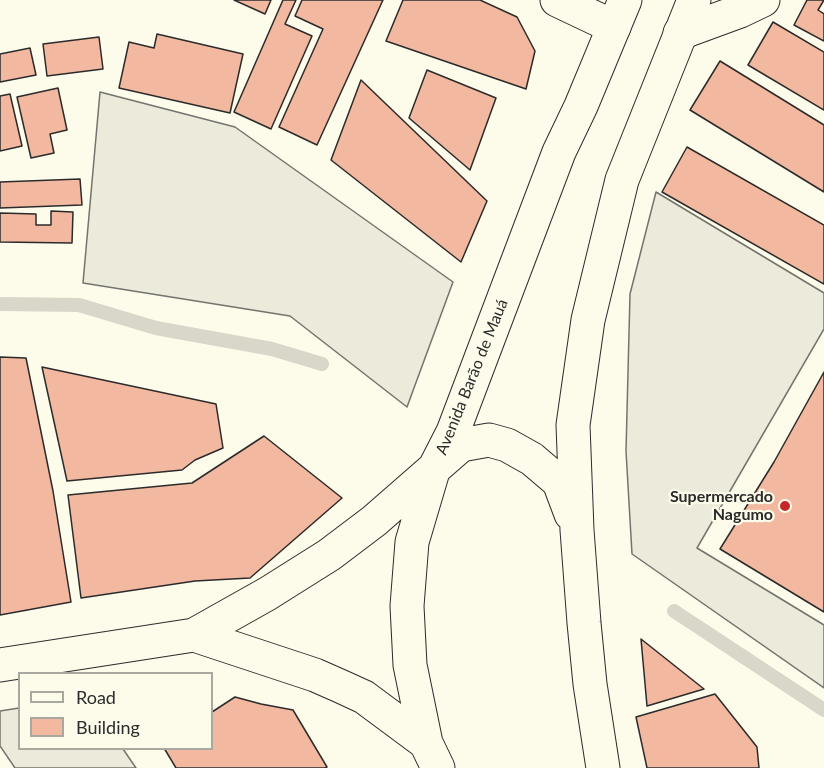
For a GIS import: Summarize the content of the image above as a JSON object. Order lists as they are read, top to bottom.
{
  "streets": {
    "main road": ["Avenida Barão de Mauá"]
  },
  "places": ["Supermercado Nagumo"],
  "legend": ["Road", "Building"]
}
